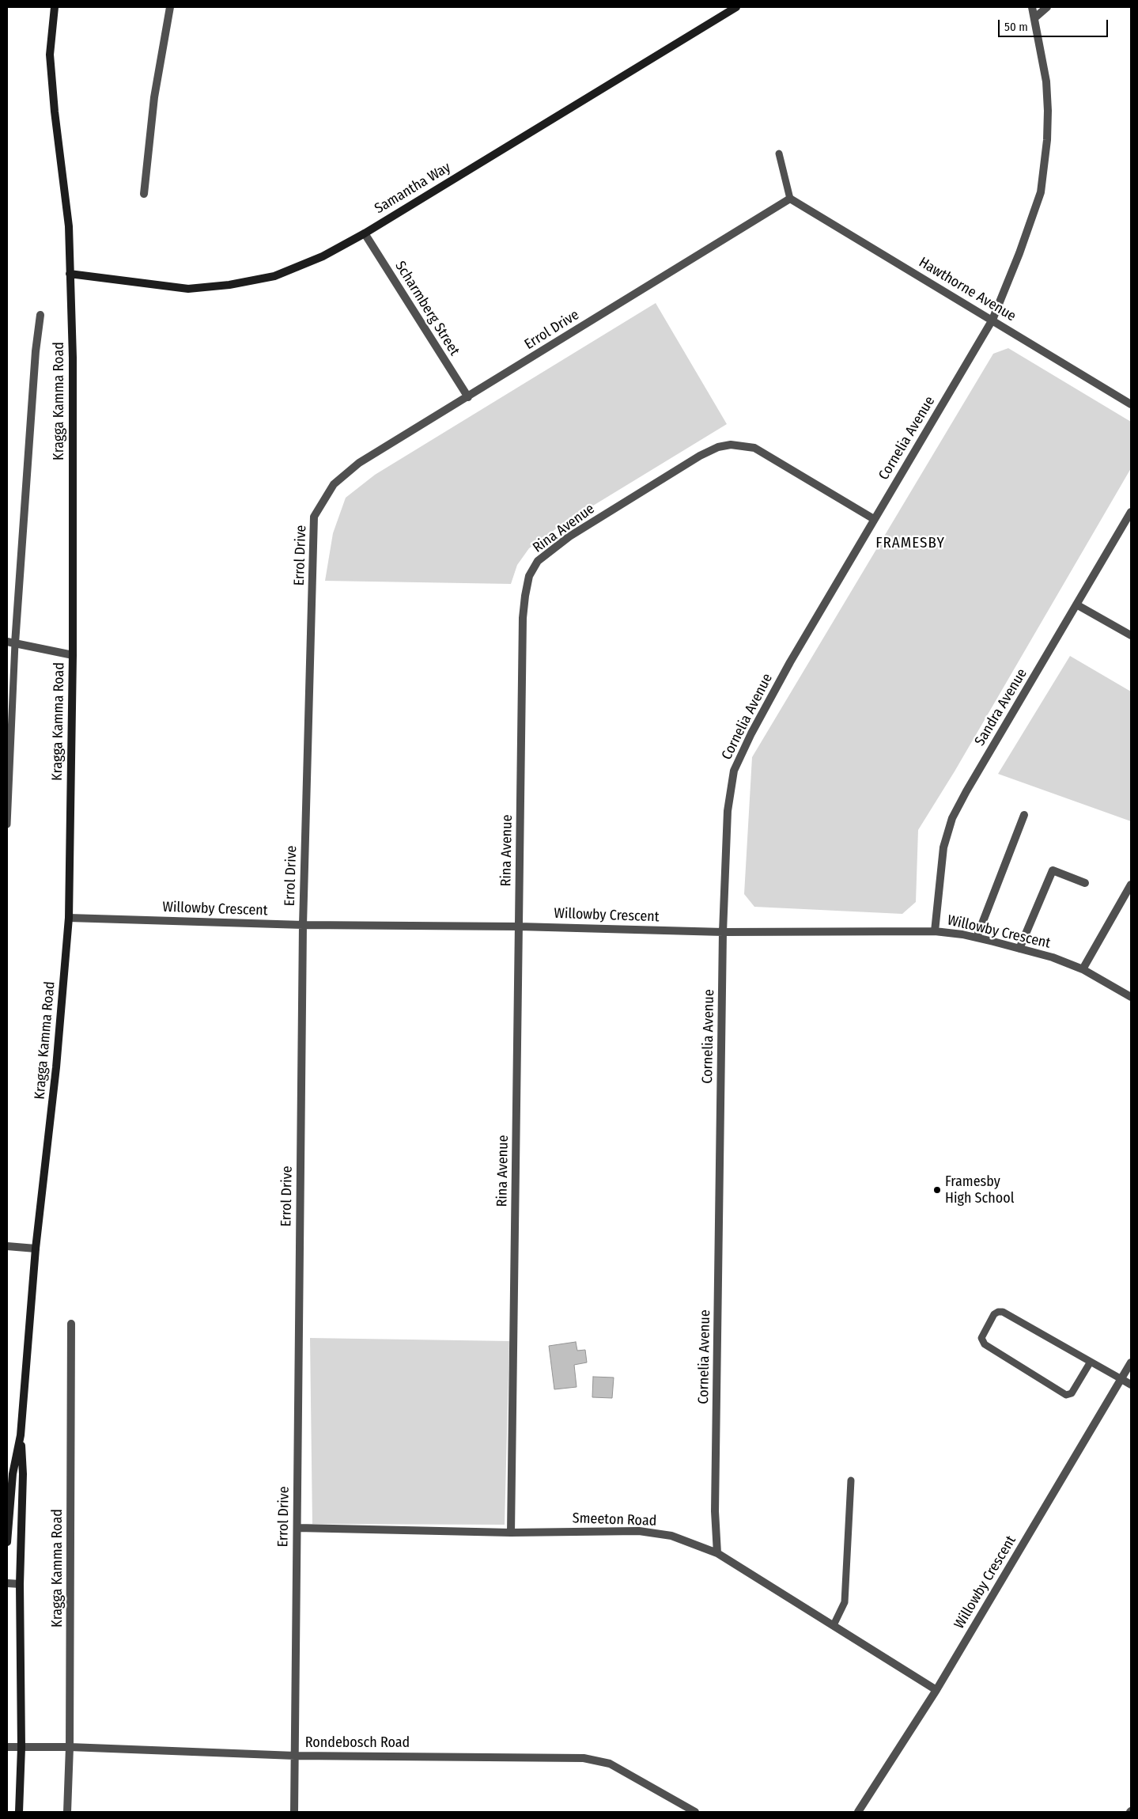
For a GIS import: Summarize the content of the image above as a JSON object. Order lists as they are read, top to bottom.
{
  "streets": {
    "main road": ["Samantha Way", "Kragga Kamma Road"],
    "street": [
      "Hawthorne Avenue",
      "Scharmberg Street",
      "Errol Drive",
      "Cornelia Avenue",
      "Rina Avenue",
      "Sandra Avenue",
      "Willowby Crescent",
      "Smeeton Road",
      "Rondebosch Road"
    ]
  },
  "crossings": [
    ["Samantha Way", "Scharmberg Street"],
    ["Samantha Way", "Kragga Kamma Road"],
    ["Hawthorne Avenue", "Errol Drive"],
    ["Hawthorne Avenue", "Cornelia Avenue"],
    ["Scharmberg Street", "Errol Drive"],
    ["Errol Drive", "Willowby Crescent"],
    ["Errol Drive", "Smeeton Road"],
    ["Errol Drive", "Rondebosch Road"],
    ["Kragga Kamma Road", "Willowby Crescent"],
    ["Kragga Kamma Road", "Rondebosch Road"],
    ["Cornelia Avenue", "Rina Avenue"],
    ["Cornelia Avenue", "Willowby Crescent"],
    ["Cornelia Avenue", "Smeeton Road"],
    ["Rina Avenue", "Willowby Crescent"],
    ["Rina Avenue", "Smeeton Road"],
    ["Sandra Avenue", "Willowby Crescent"],
    ["Willowby Crescent", "Smeeton Road"]
  ],
  "districts": ["FRAMESBY"],
  "places": ["Framesby High School"],
  "scale_bar": "50 m"
}
